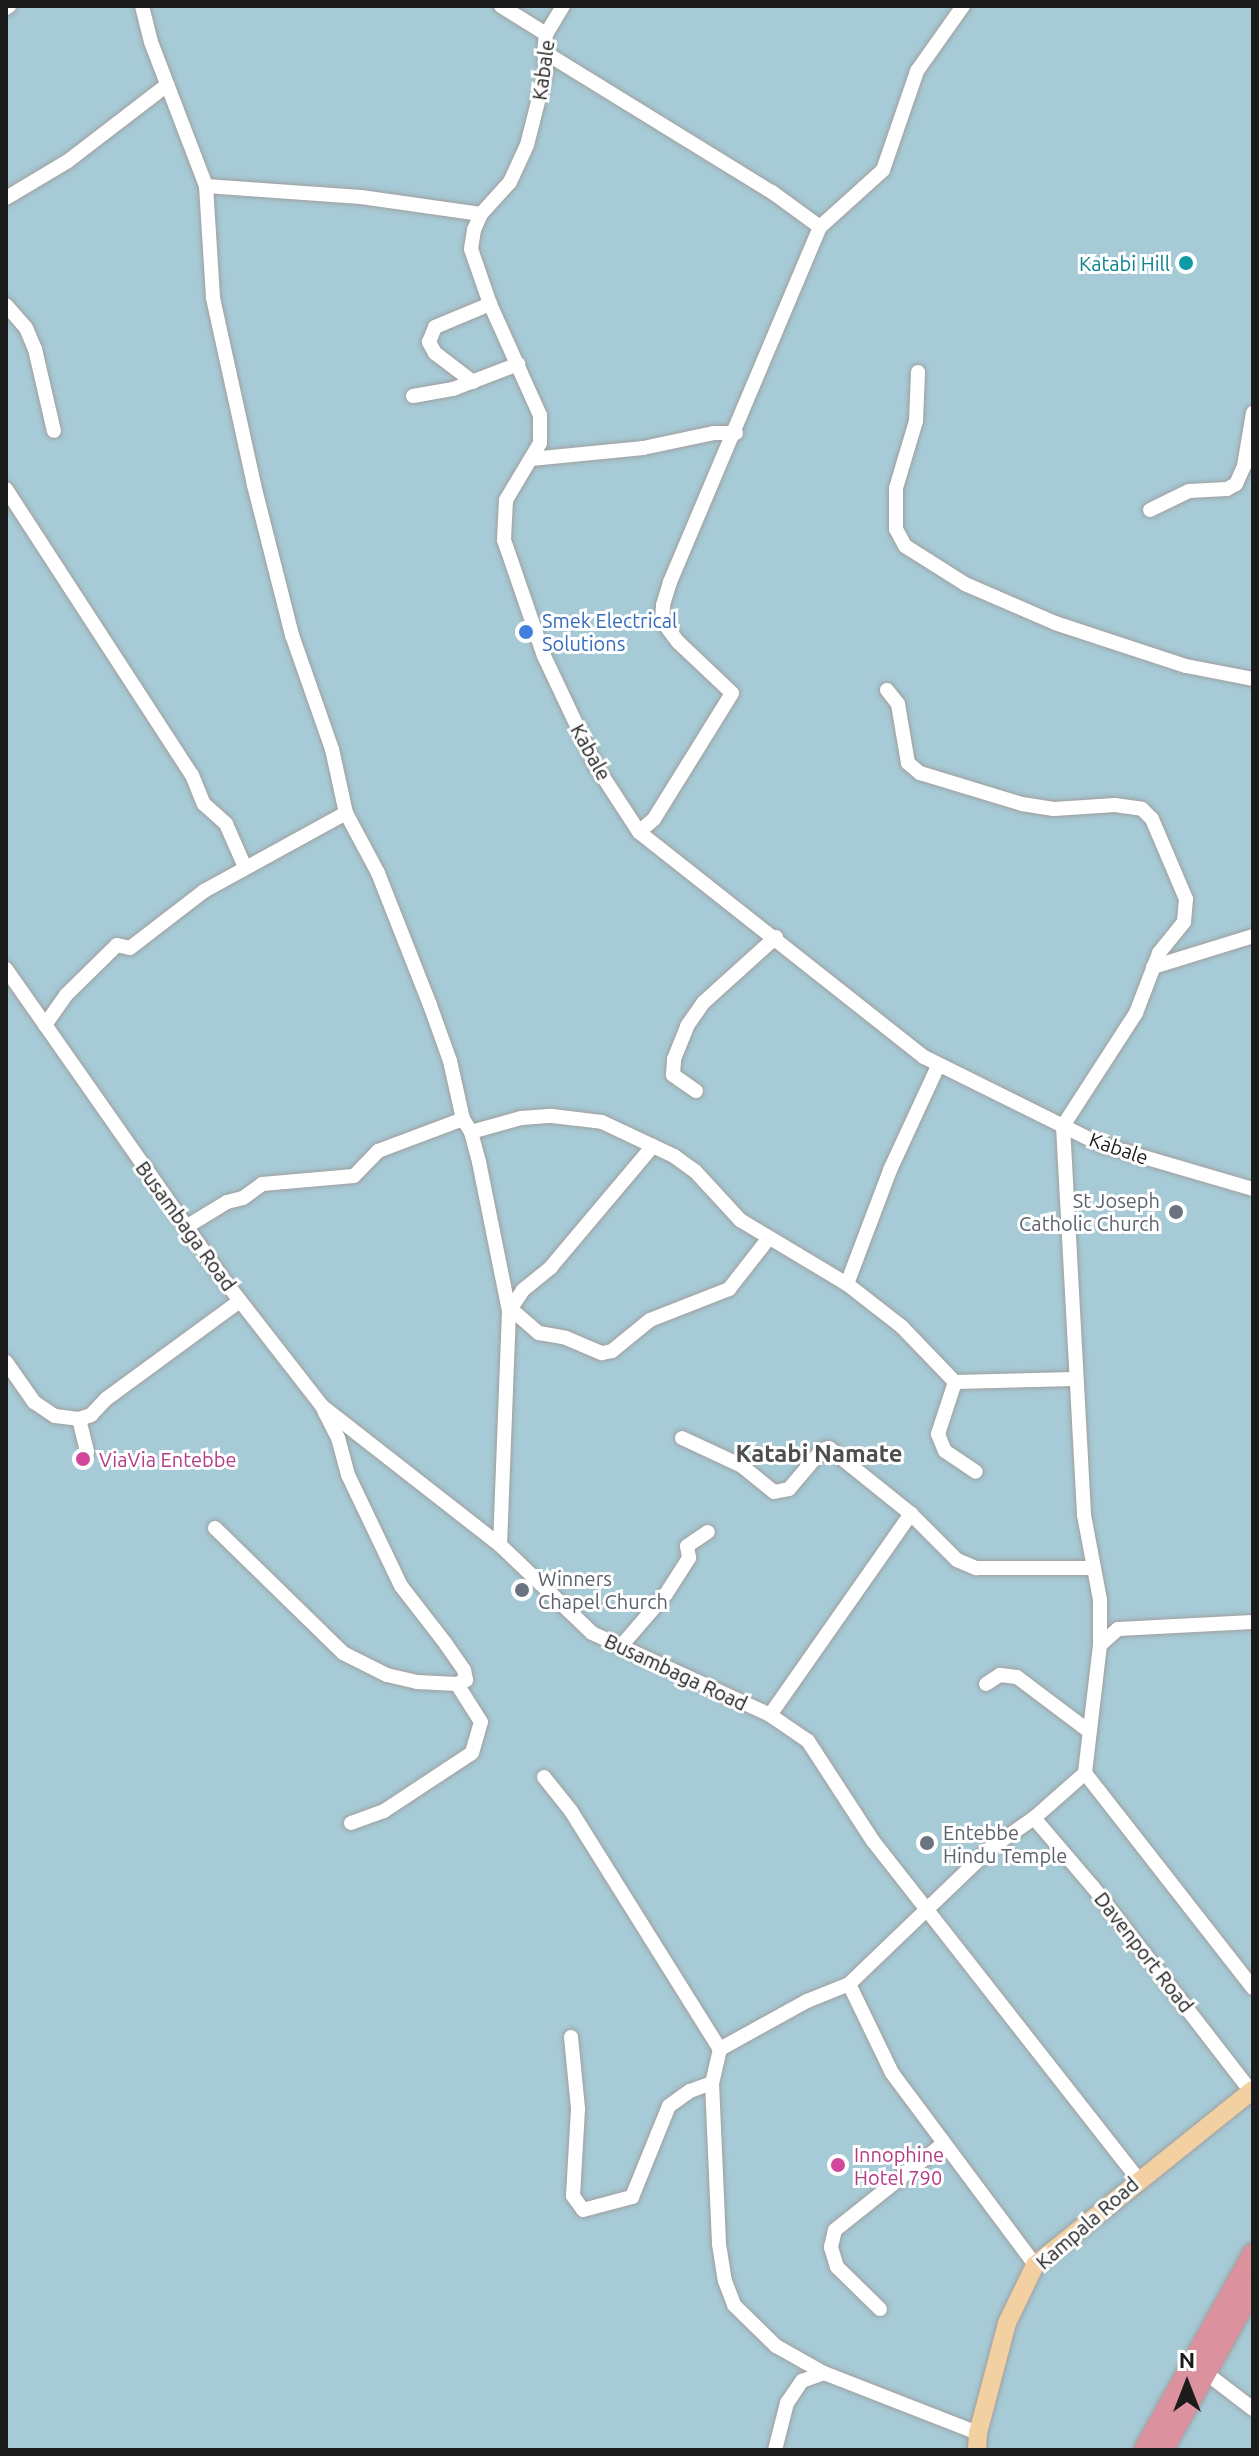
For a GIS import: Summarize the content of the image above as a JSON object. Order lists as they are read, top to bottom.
{
  "streets": {
    "main road": ["Kampala Road"],
    "street": ["Kabale", "Busambaga Road", "Davenport Road"]
  },
  "crossings": [
    ["Busambaga Road", "Kampala Road"],
    ["Davenport Road", "Kampala Road"]
  ],
  "districts": ["Katabi Namate"],
  "places": [
    "Katabi Hill",
    "Smek Electrical Solutions",
    "St Joseph Catholic Church",
    "ViaVia Entebbe",
    "Winners Chapel Church",
    "Entebbe Hindu Temple",
    "Innophine Hotel 790"
  ],
  "north": "top"
}
